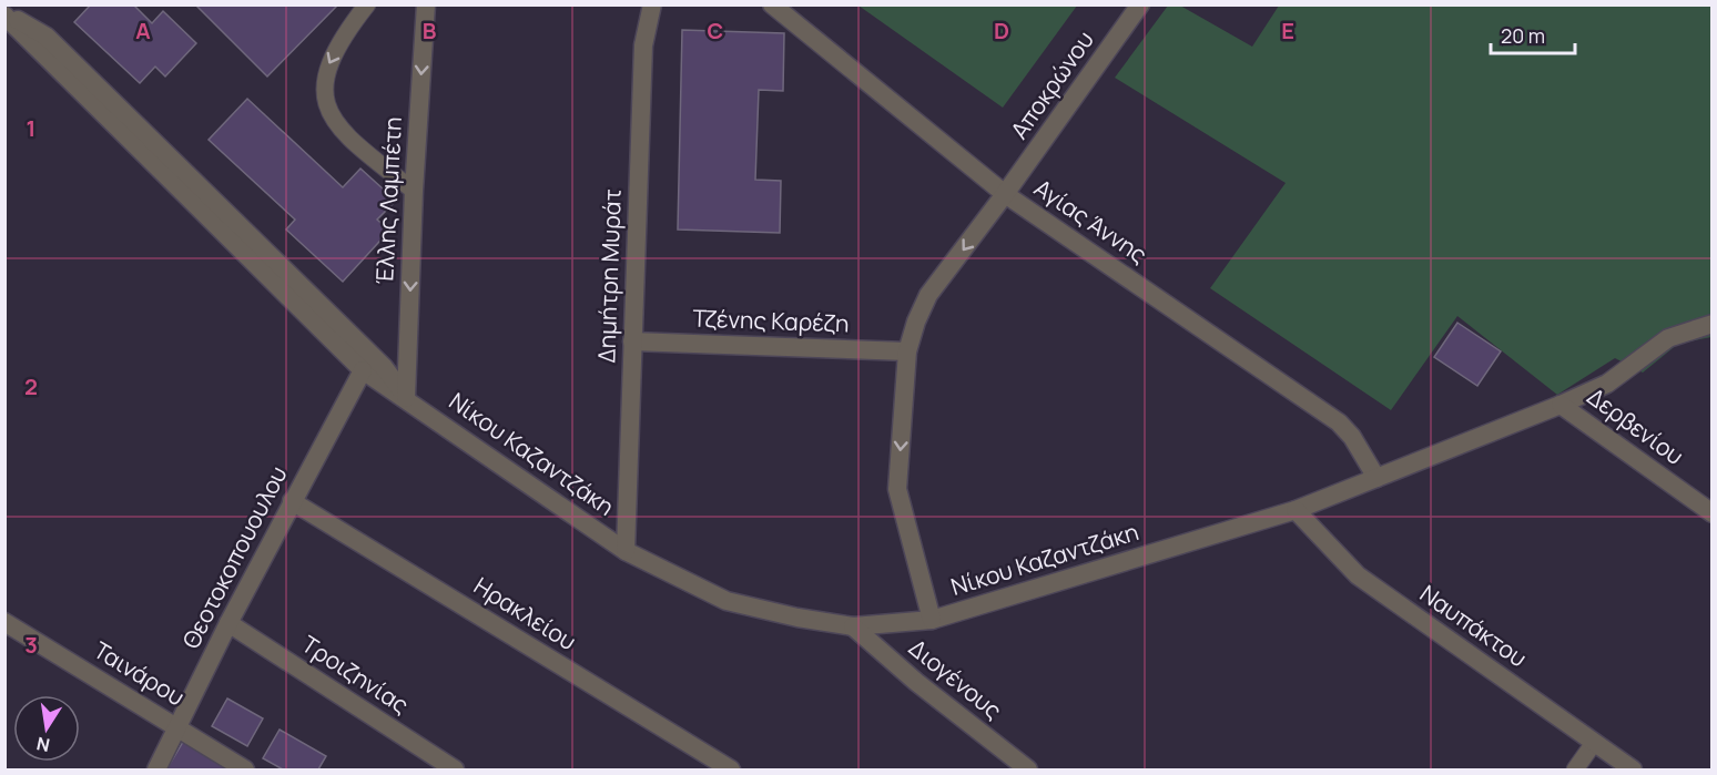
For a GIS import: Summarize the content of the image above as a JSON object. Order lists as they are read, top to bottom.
{
  "streets": {
    "street": [
      "Αποκρώνου",
      "Έλλης Λαμπέτη",
      "Αγίας Άννης",
      "Δημήτρη Μυράτ",
      "Τζένης Καρέζη",
      "Δερβενίου",
      "Νίκου Καζαντζάκη",
      "Θεοτοκοπουουλου",
      "Ηρακλείου",
      "Ναυπάκτου",
      "Ταινάρου",
      "Τροιζηνίας",
      "Διογένους"
    ]
  },
  "crossings": [
    ["Αποκρώνου", "Αγίας Άννης"],
    ["Αποκρώνου", "Τζένης Καρέζη"],
    ["Αποκρώνου", "Νίκου Καζαντζάκη"],
    ["Έλλης Λαμπέτη", "Νίκου Καζαντζάκη"],
    ["Αγίας Άννης", "Νίκου Καζαντζάκη"],
    ["Δημήτρη Μυράτ", "Τζένης Καρέζη"],
    ["Δημήτρη Μυράτ", "Νίκου Καζαντζάκη"],
    ["Δερβενίου", "Νίκου Καζαντζάκη"],
    ["Νίκου Καζαντζάκη", "Θεοτοκοπουουλου"],
    ["Νίκου Καζαντζάκη", "Ναυπάκτου"],
    ["Νίκου Καζαντζάκη", "Διογένους"],
    ["Θεοτοκοπουουλου", "Ηρακλείου"],
    ["Θεοτοκοπουουλου", "Ταινάρου"],
    ["Θεοτοκοπουουλου", "Τροιζηνίας"]
  ],
  "one_way": ["Αποκρώνου", "Έλλης Λαμπέτη"],
  "scale_bar": "20 m",
  "north": "bottom",
  "grid": {
    "columns": [
      "A",
      "B",
      "C",
      "D",
      "E"
    ],
    "rows": ["1", "2", "3"]
  }
}
